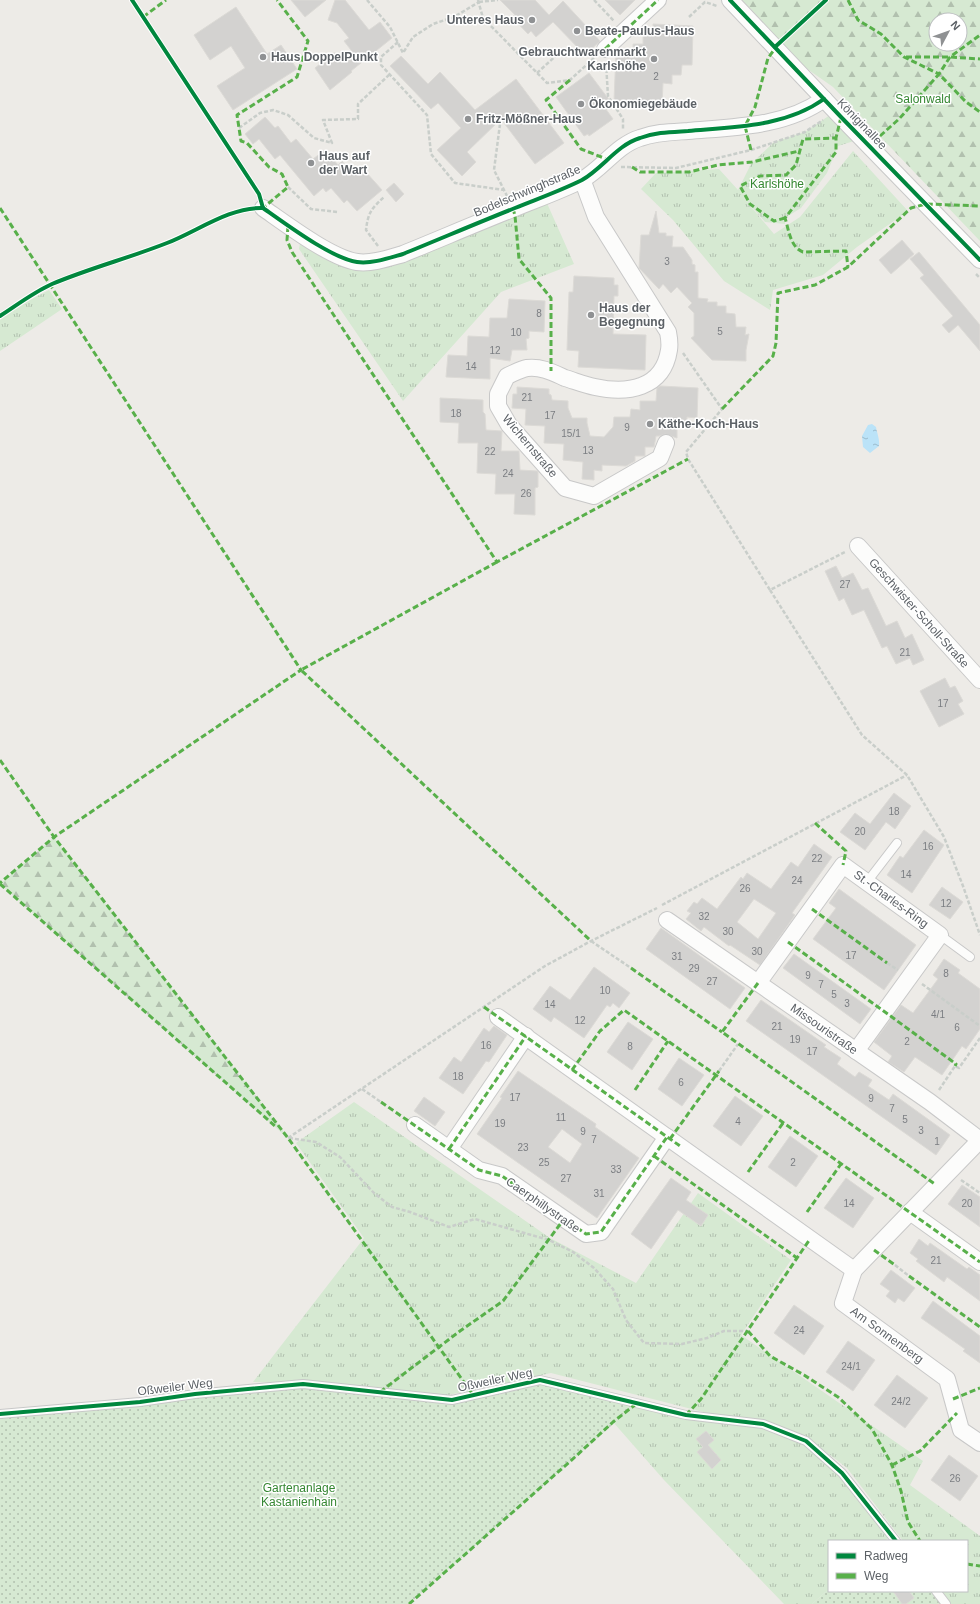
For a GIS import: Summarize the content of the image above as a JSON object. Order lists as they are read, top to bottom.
{
  "streets": {
    "street": [
      "Königinallee",
      "Bodelschwinghstraße",
      "Wichernstraße",
      "Geschwister-Scholl-Straße",
      "St.-Charles-Ring",
      "Missouristraße",
      "Caerphillystraße",
      "Am Sonnenberg"
    ],
    "lane": ["Oßweiler Weg"]
  },
  "crossings": [
    ["Königinallee", "Bodelschwinghstraße"],
    ["Bodelschwinghstraße", "Wichernstraße"],
    ["St.-Charles-Ring", "Missouristraße"],
    ["Missouristraße", "Am Sonnenberg"]
  ],
  "parks": ["Salonwald", "Karlshöhe", "Gartenanlage Kastanienhain"],
  "places": [
    "Unteres Haus",
    "Beate-Paulus-Haus",
    "Haus DoppelPunkt",
    "Gebrauchtwarenmarkt Karlshöhe",
    "Ökonomiegebäude",
    "Fritz-Mößner-Haus",
    "Haus auf der Wart",
    "Haus der Begegnung",
    "Käthe-Koch-Haus"
  ],
  "house_numbers": [
    "2",
    "3",
    "8",
    "5",
    "10",
    "12",
    "14",
    "21",
    "18",
    "17",
    "9",
    "15/1",
    "13",
    "22",
    "24",
    "26",
    "27",
    "21",
    "17",
    "18",
    "20",
    "16",
    "22",
    "14",
    "24",
    "26",
    "12",
    "32",
    "30",
    "30",
    "17",
    "31",
    "29",
    "8",
    "9",
    "27",
    "7",
    "10",
    "5",
    "3",
    "14",
    "4/1",
    "12",
    "21",
    "6",
    "19",
    "2",
    "16",
    "8",
    "17",
    "18",
    "6",
    "17",
    "9",
    "7",
    "11",
    "5",
    "4",
    "19",
    "3",
    "9",
    "7",
    "1",
    "23",
    "25",
    "2",
    "33",
    "27",
    "31",
    "14",
    "20",
    "21",
    "24",
    "24/1",
    "24/2",
    "26"
  ],
  "legend": ["Radweg", "Weg"],
  "north": "top right"
}
